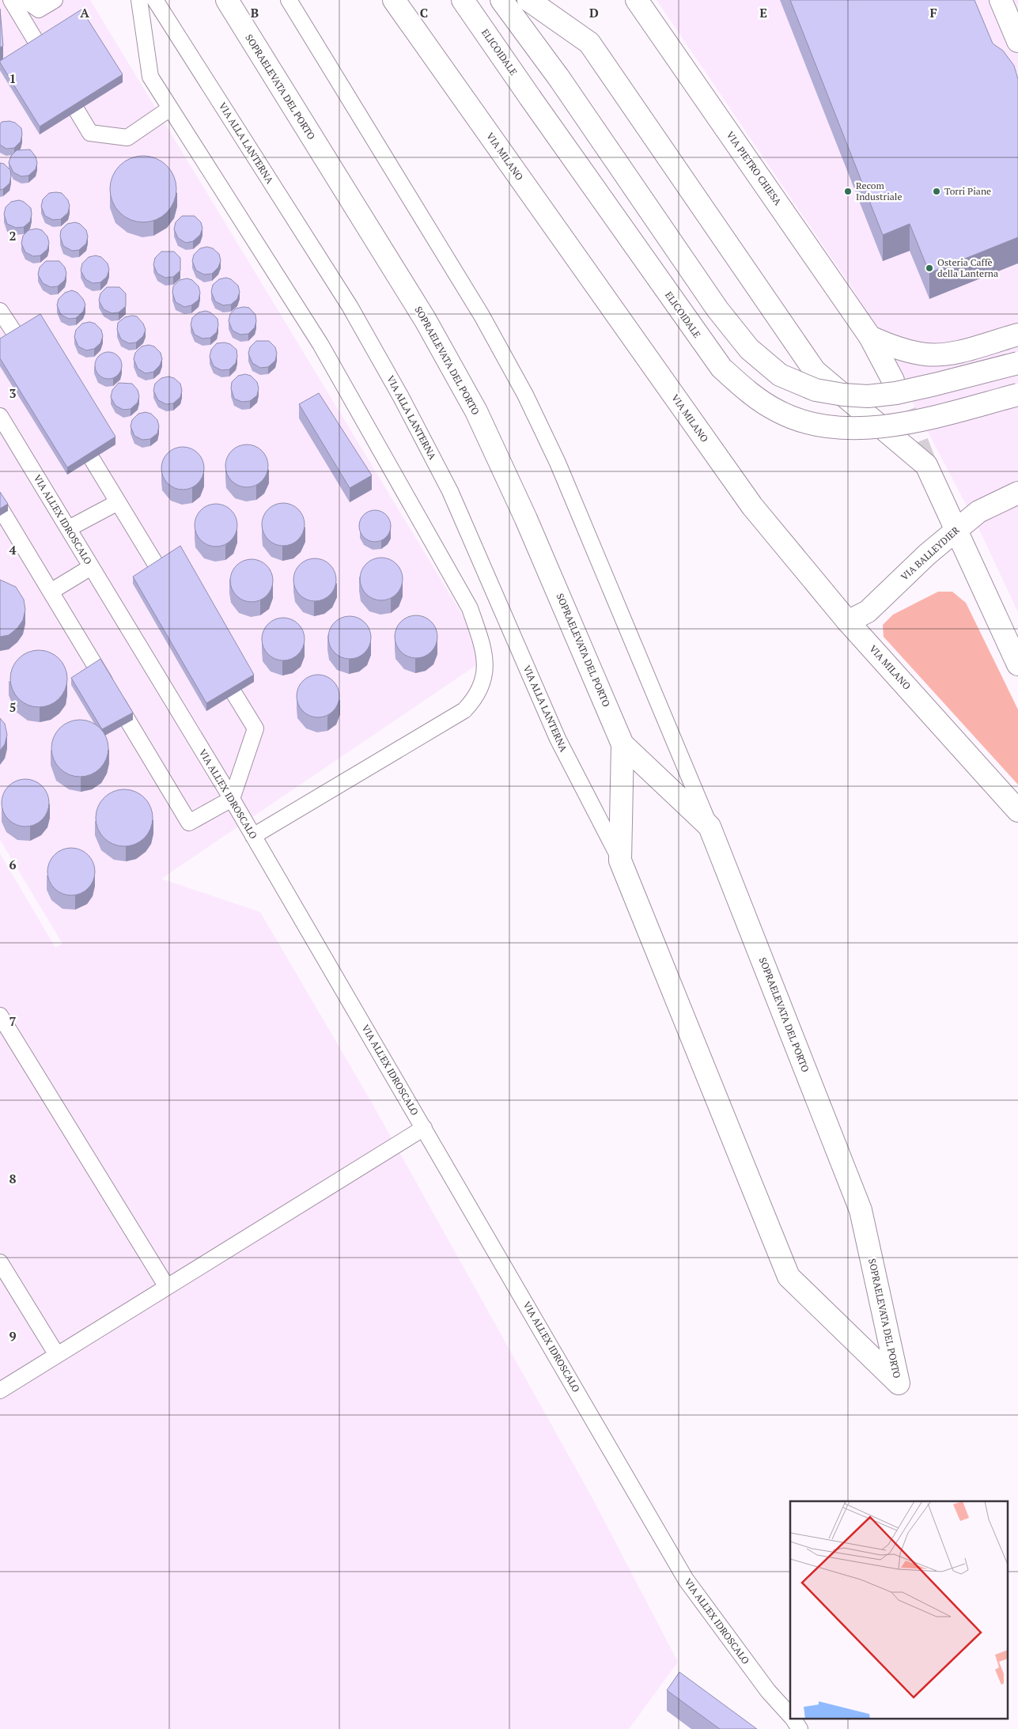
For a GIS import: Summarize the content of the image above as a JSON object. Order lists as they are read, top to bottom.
{
  "streets": {
    "main road": [
      "ELICOIDALE",
      "SOPRAELEVATA DEL PORTO",
      "VIA MILANO",
      "VIA PIETRO CHIESA",
      "VIA BALLEYDIER"
    ],
    "lane": ["VIA ALLA LANTERNA", "VIA ALL'EX IDROSCALO"]
  },
  "crossings": [
    ["SOPRAELEVATA DEL PORTO", "VIA ALLA LANTERNA"],
    ["VIA MILANO", "VIA BALLEYDIER"]
  ],
  "places": ["Recom Industriale", "Torri Piane", "Osteria Caffè della Lanterna"],
  "grid": {
    "columns": [
      "A",
      "B",
      "C",
      "D",
      "E",
      "F"
    ],
    "rows": [
      "1",
      "2",
      "3",
      "4",
      "5",
      "6",
      "7",
      "8",
      "9"
    ]
  }
}
